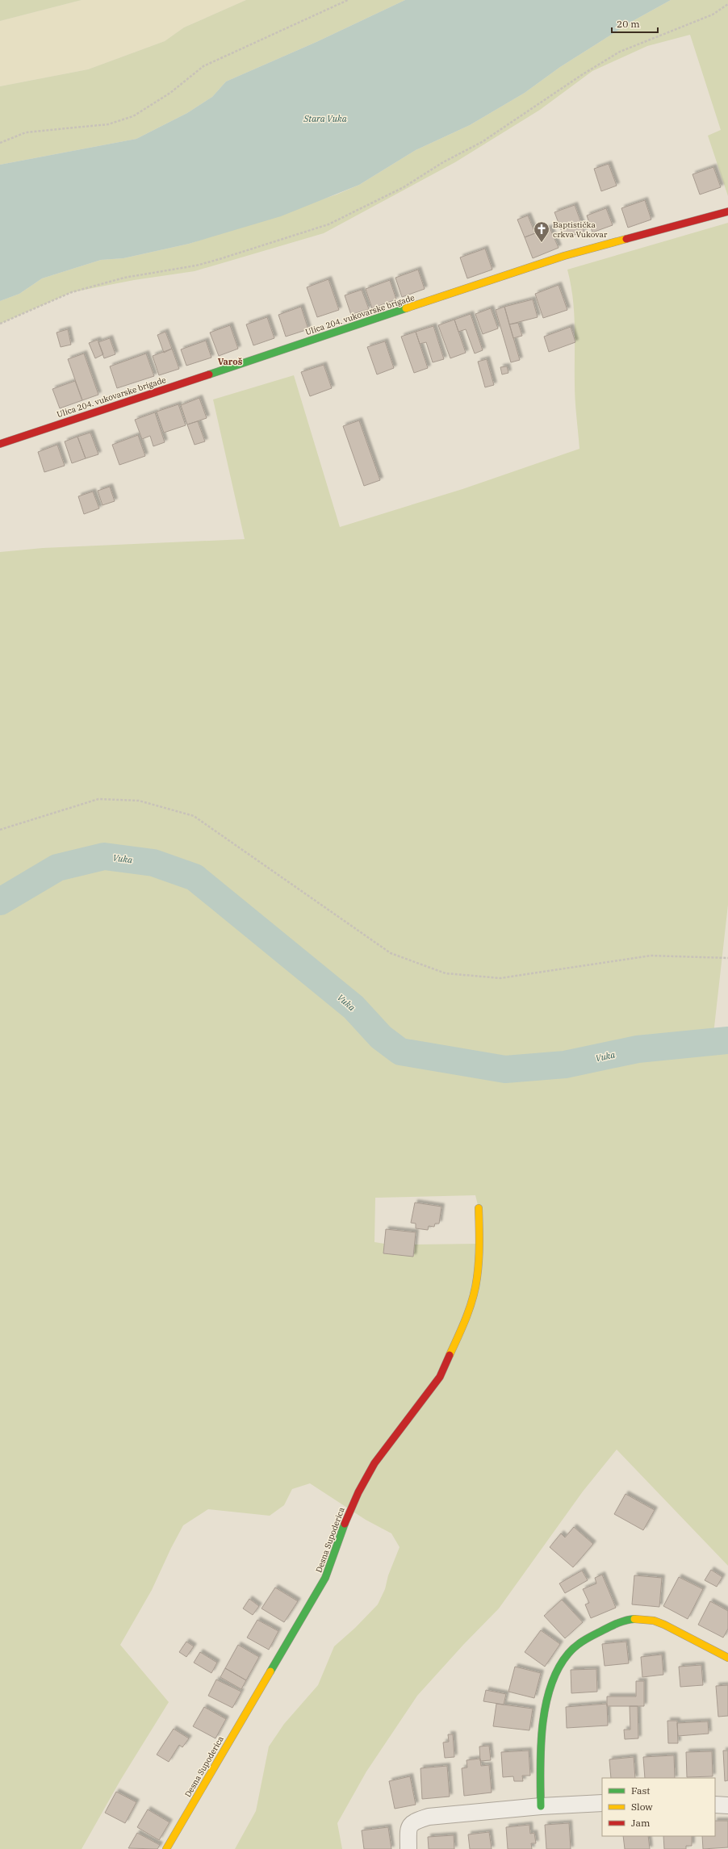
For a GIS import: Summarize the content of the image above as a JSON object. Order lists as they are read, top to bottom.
{
  "streets": {
    "street": ["Ulica 204. vukovarske brigade", "Desna Supoderica"]
  },
  "districts": ["Varoš"],
  "water": ["Stara Vuka", "Vuka"],
  "places": {
    "church": ["Baptistička crkva Vukovar"]
  },
  "legend": ["Fast", "Slow", "Jam"],
  "scale_bar": "20 m"
}
